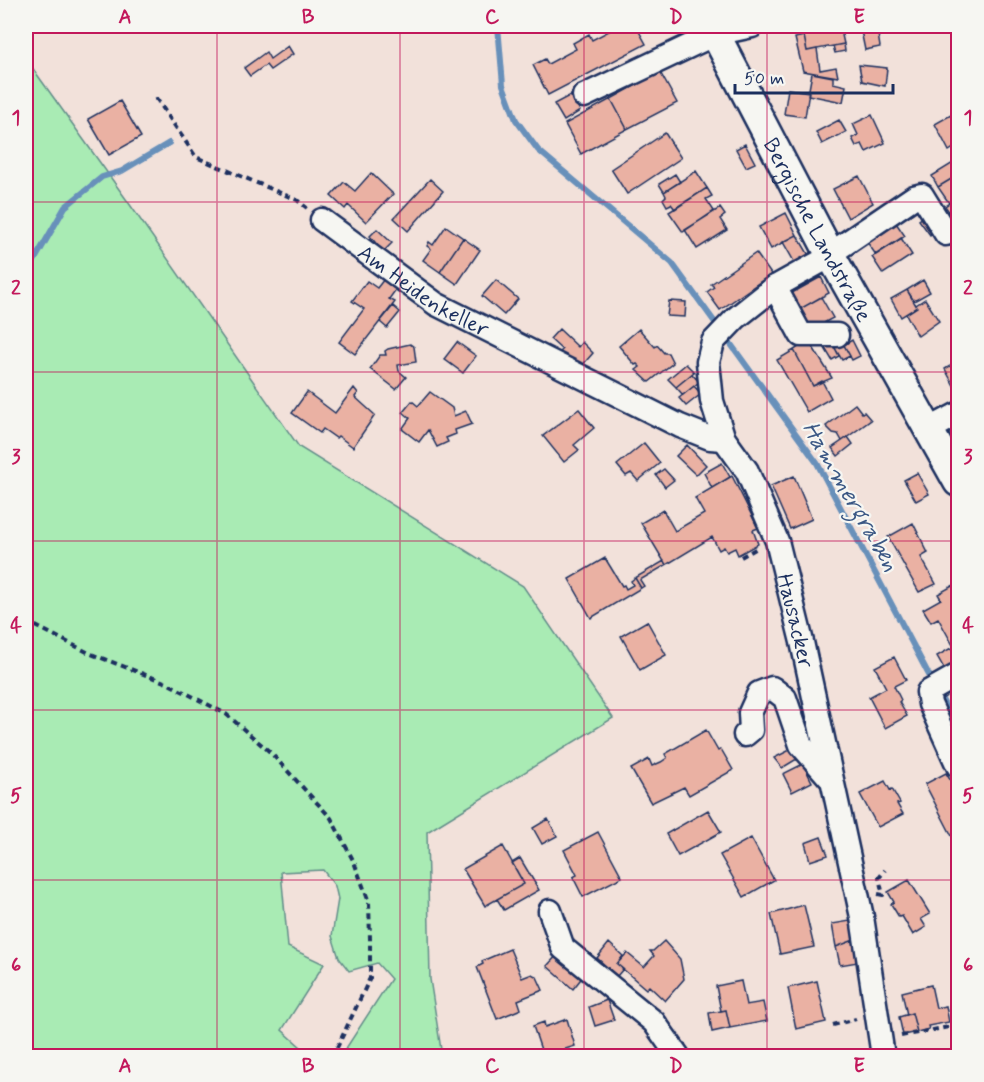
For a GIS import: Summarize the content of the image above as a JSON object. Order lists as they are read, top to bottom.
{
  "streets": {
    "main road": ["Bergische Landstraße"],
    "street": ["Am Heidenkeller", "Hausacker"]
  },
  "crossings": [
    ["Bergische Landstraße", "Hausacker"],
    ["Am Heidenkeller", "Hausacker"]
  ],
  "water": ["Hammergraben"],
  "scale_bar": "50 m",
  "grid": {
    "columns": [
      "A",
      "B",
      "C",
      "D",
      "E"
    ],
    "rows": [
      "1",
      "2",
      "3",
      "4",
      "5",
      "6"
    ]
  }
}
